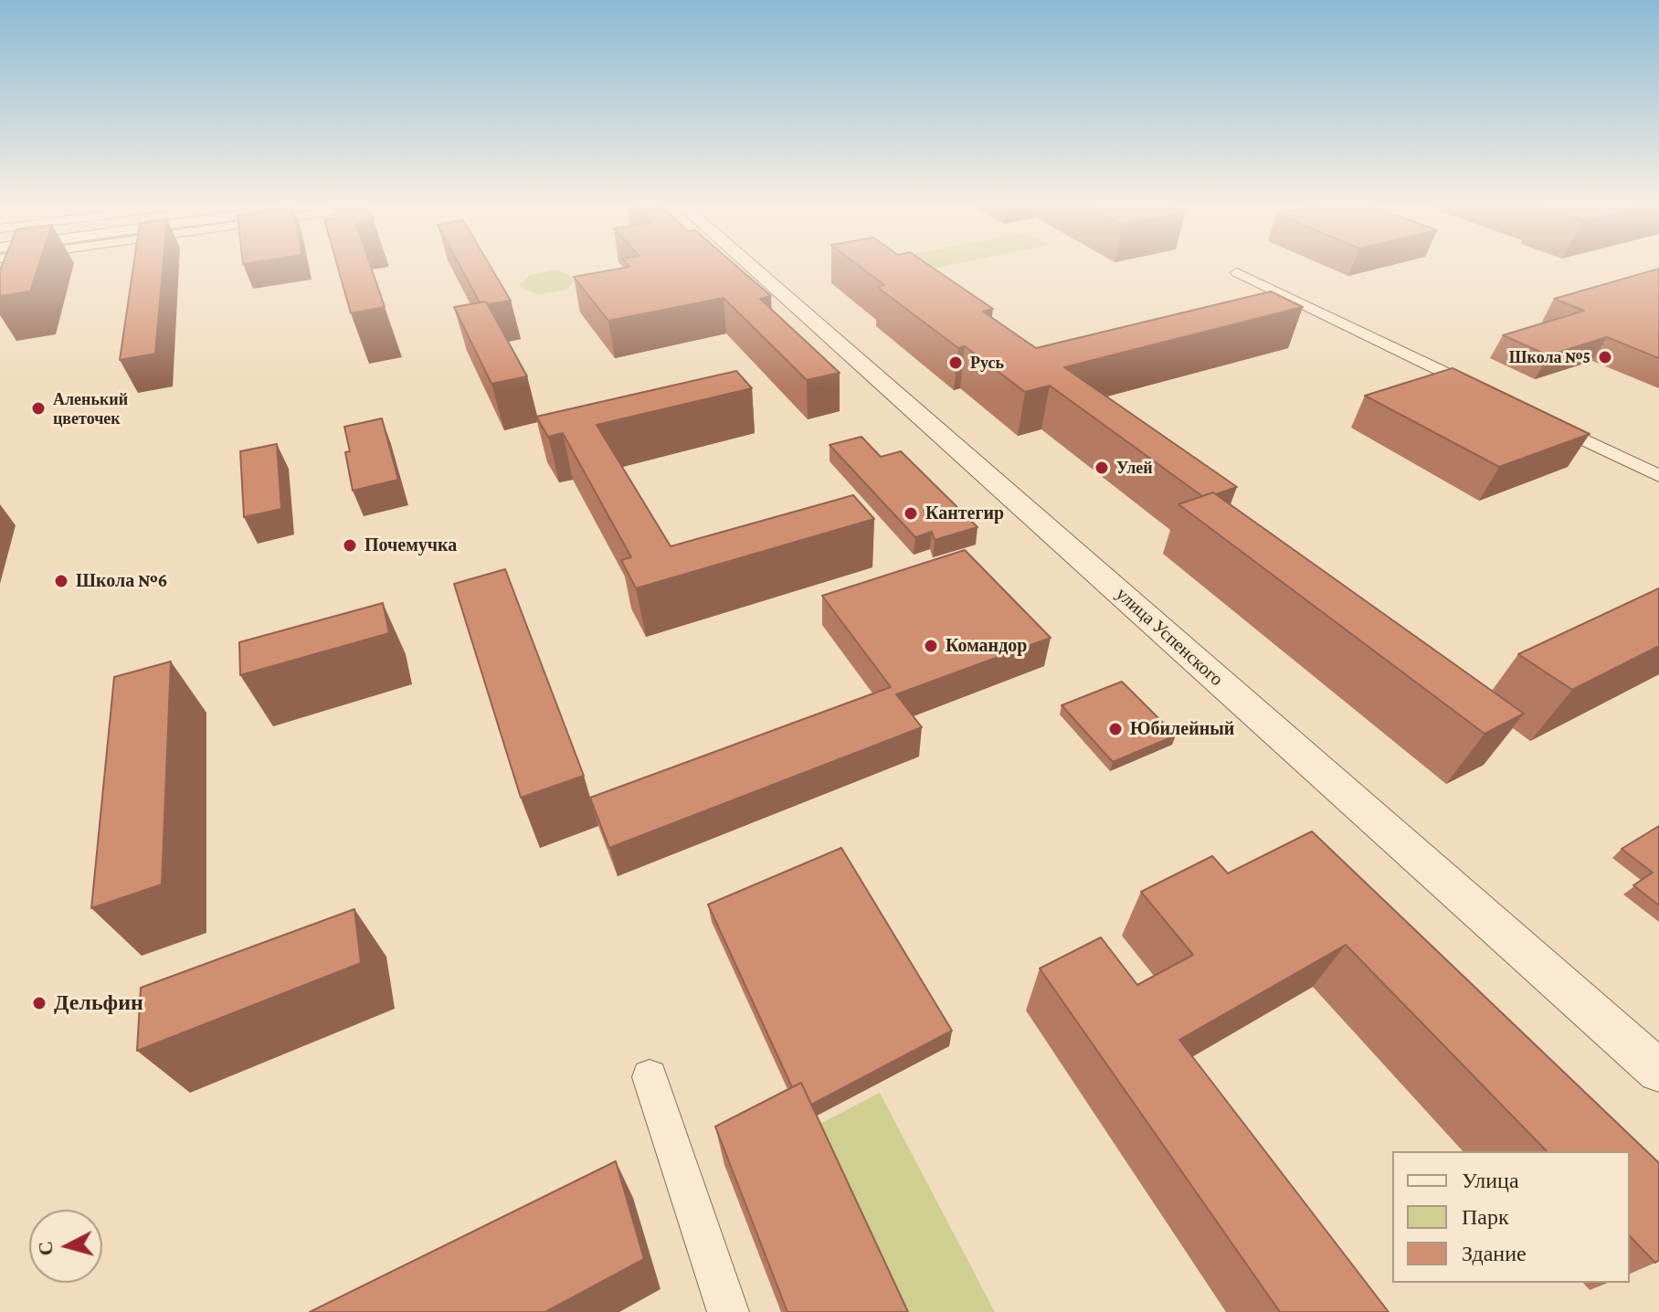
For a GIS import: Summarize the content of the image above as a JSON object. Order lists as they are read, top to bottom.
{
  "streets": {
    "street": ["улица Успенского"]
  },
  "places": [
    "Школа №5",
    "Русь",
    "Аленький цветочек",
    "Улей",
    "Кантегир",
    "Почемучка",
    "Школа №6",
    "Командор",
    "Юбилейный",
    "Дельфин"
  ],
  "legend": ["Улица", "Парк", "Здание"],
  "north": "left"
}
